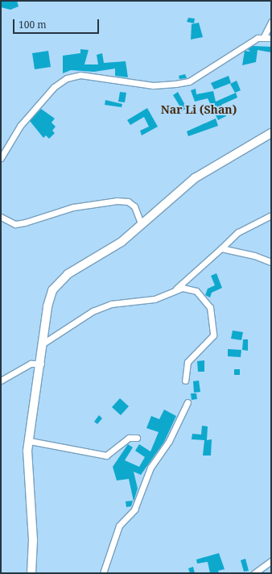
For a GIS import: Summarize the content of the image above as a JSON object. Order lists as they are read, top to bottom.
{
  "districts": ["Nar Li (Shan)"],
  "scale_bar": "100 m"
}
